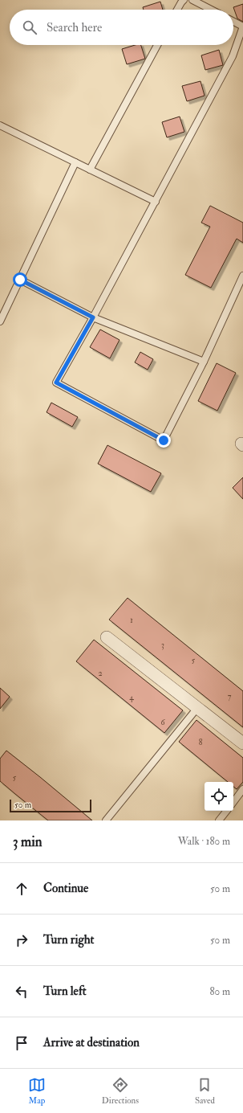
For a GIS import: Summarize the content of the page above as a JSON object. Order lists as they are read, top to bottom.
{
  "house_numbers": [
    "1",
    "3",
    "5",
    "2",
    "7",
    "4",
    "6",
    "8",
    "5"
  ],
  "scale_bar": "50 m",
  "page": {
    "search": "Search here",
    "scale": "50 m",
    "heading": ["3 min", "Walk · 180 m"],
    "list": [
      ["Continue", "50 m"],
      ["Turn right", "50 m"],
      ["Turn left", "80 m"],
      "Arrive at destination"
    ],
    "nav": ["Map", "Directions", "Saved"]
  }
}
